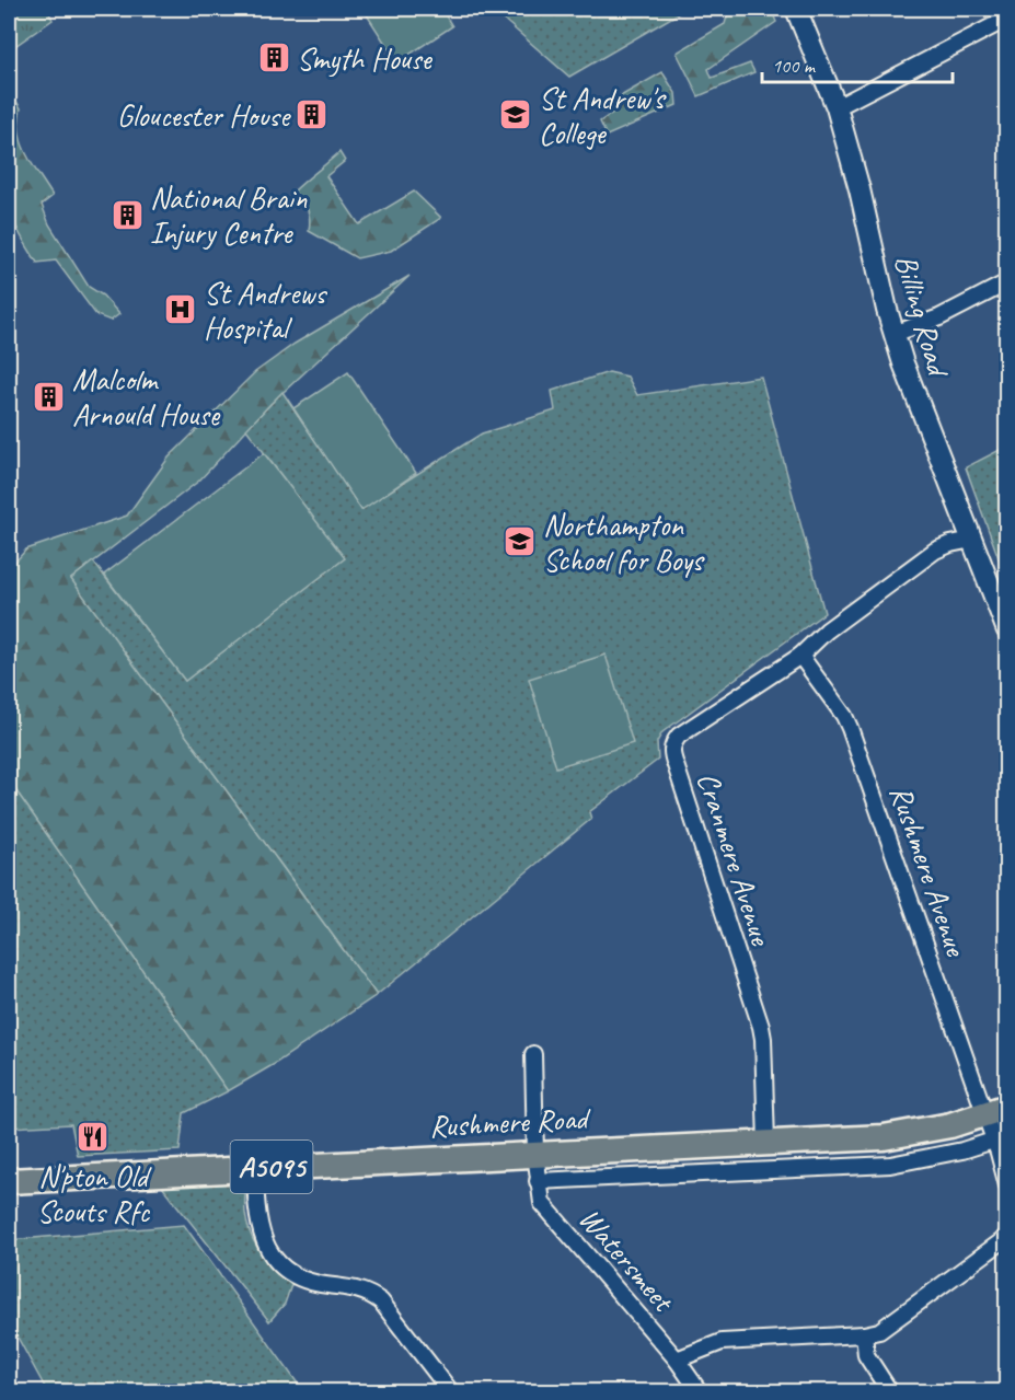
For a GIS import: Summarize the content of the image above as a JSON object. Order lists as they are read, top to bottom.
{
  "streets": {
    "main road": ["Rushmere Road", "A5095"],
    "street": [
      "Billing Road",
      "Cranmere Avenue",
      "Rushmere Avenue",
      "Watersmeet"
    ]
  },
  "crossings": [
    ["Billing Road", "Cranmere Avenue"],
    ["Cranmere Avenue", "Rushmere Avenue"],
    ["Cranmere Avenue", "Rushmere Road"],
    ["Rushmere Avenue", "Rushmere Road"],
    ["Rushmere Road", "Watersmeet"]
  ],
  "places": {
    "building": [
      "Smyth House",
      "Gloucester House",
      "National Brain Injury Centre",
      "Malcolm Arnould House"
    ],
    "school or university": ["St Andrew's College", "Northampton School for Boys"],
    "hospital": ["St Andrews Hospital"],
    "restaurant": ["N'pton Old Scouts Rfc"]
  },
  "scale_bar": "100 m"
}
